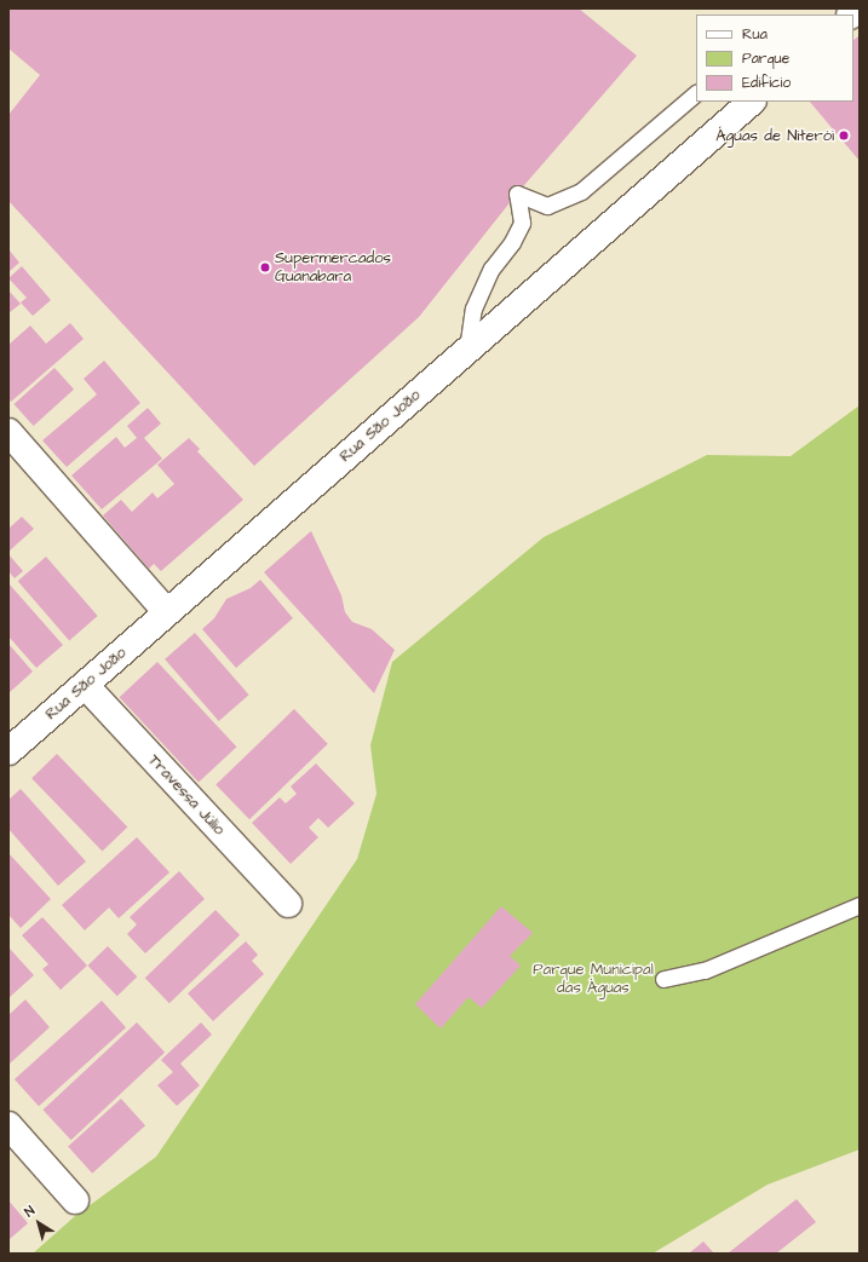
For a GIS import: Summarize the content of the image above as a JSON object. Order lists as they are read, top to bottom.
{
  "streets": {
    "street": ["Rua São João", "Travessa Júlio"]
  },
  "crossings": [
    ["Rua São João", "Travessa Júlio"]
  ],
  "parks": ["Parque Municipal das Águas"],
  "places": ["Águas de Niterói", "Supermercados Guanabara"],
  "legend": ["Rua", "Parque", "Edifício"],
  "north": "top left"
}
